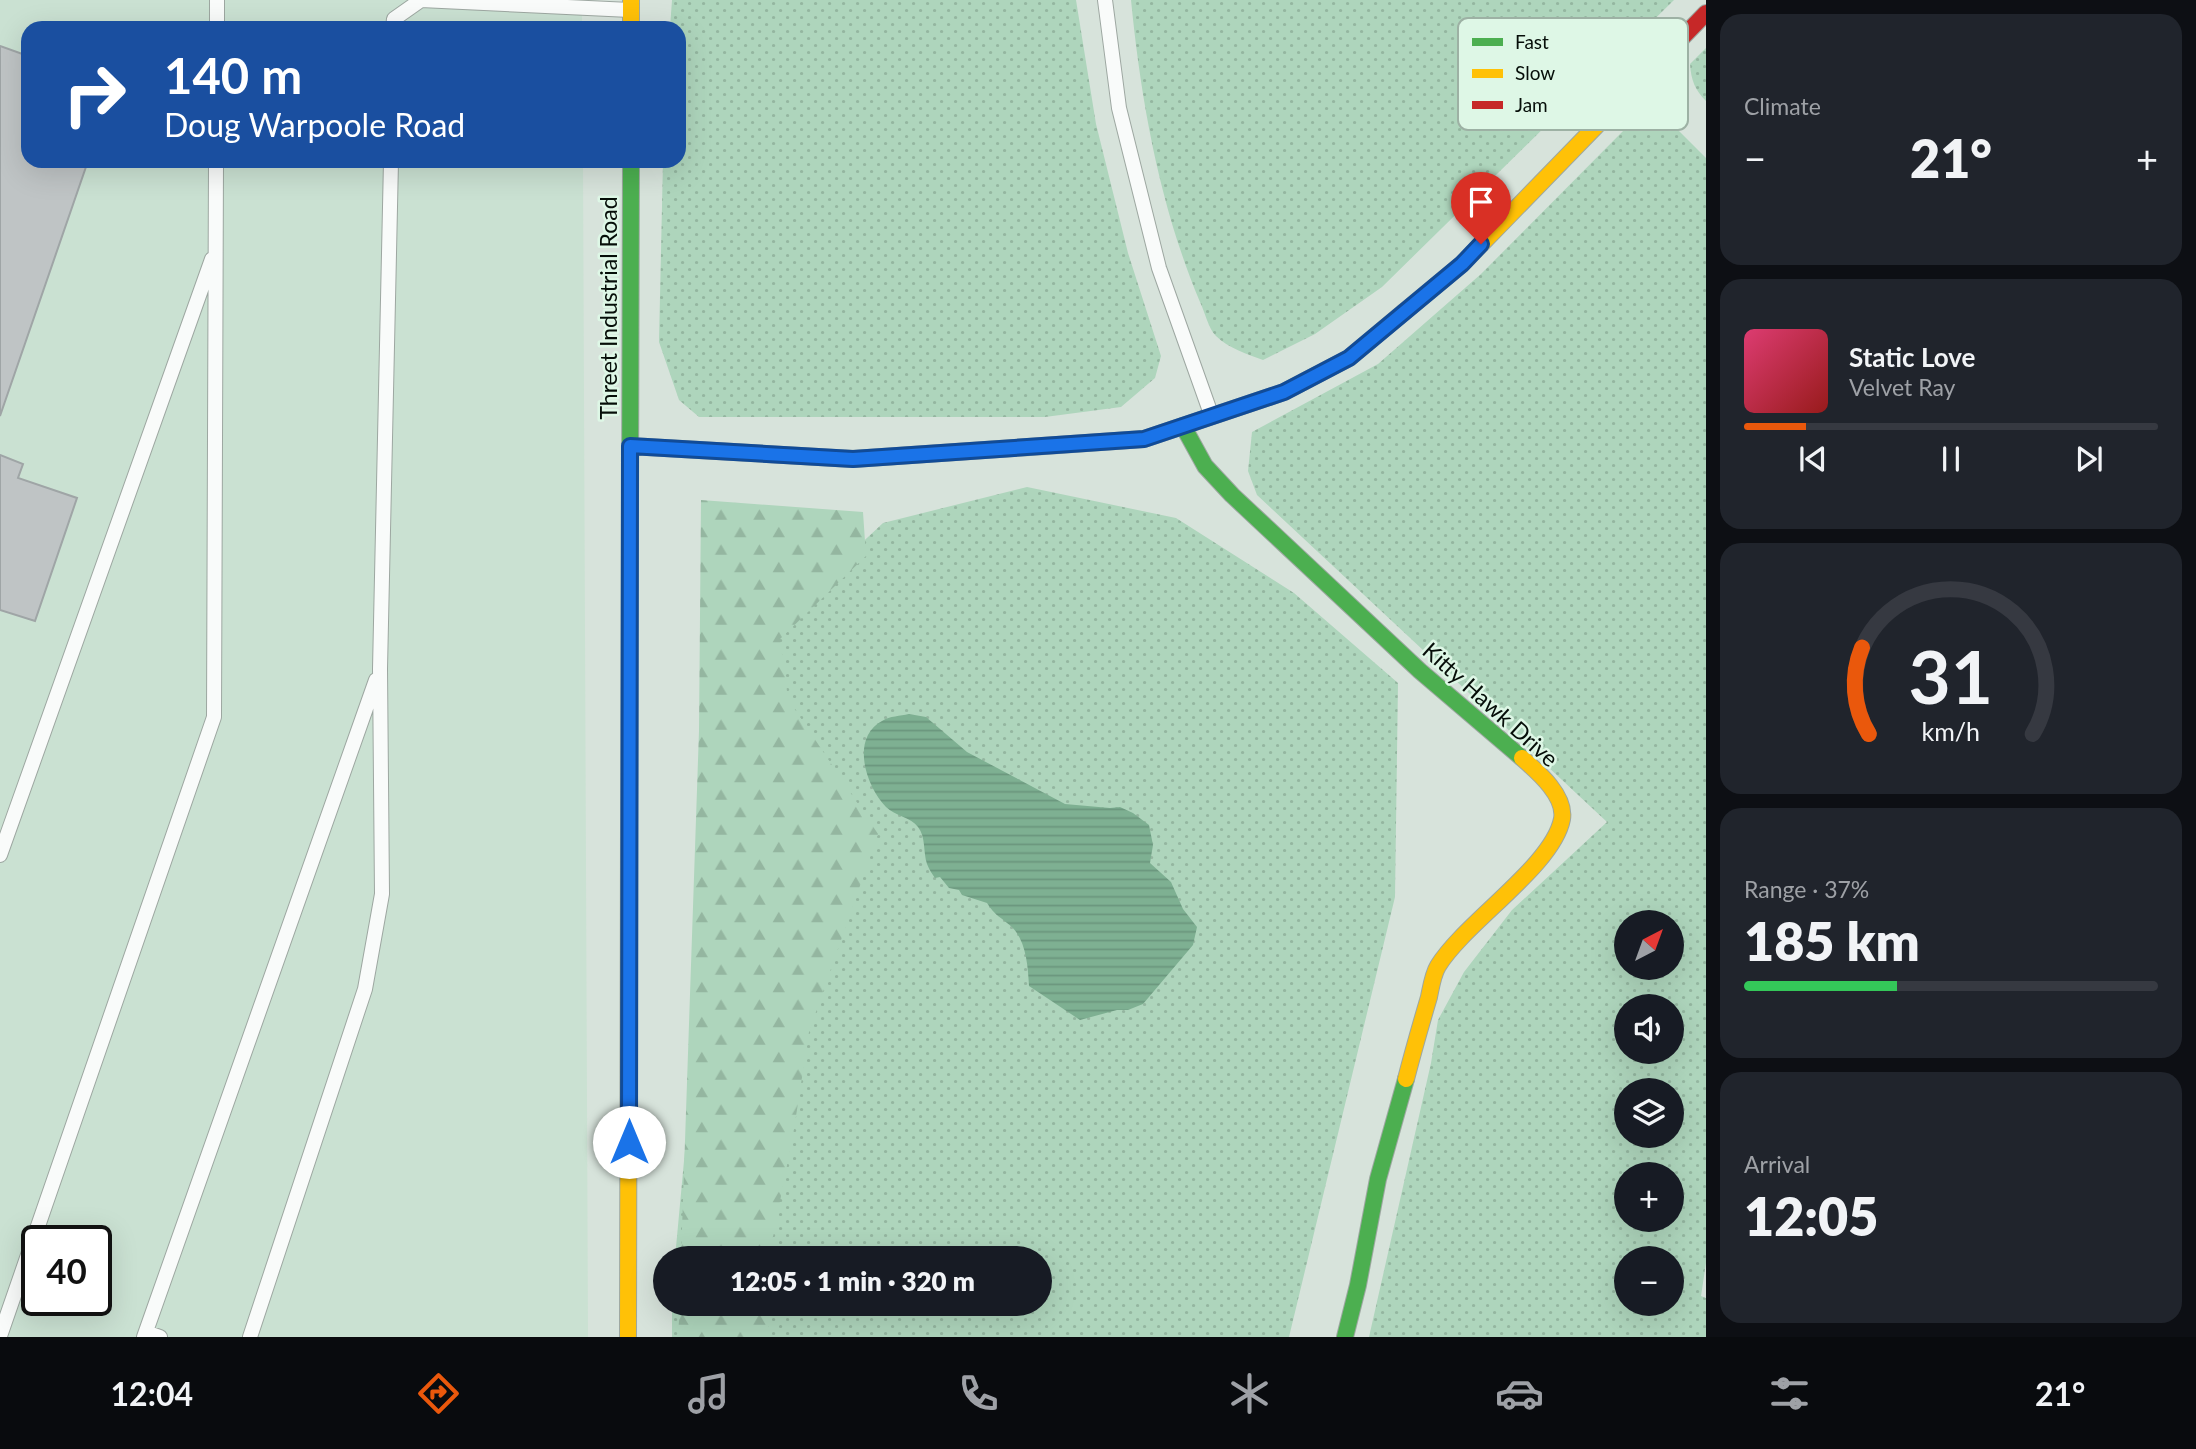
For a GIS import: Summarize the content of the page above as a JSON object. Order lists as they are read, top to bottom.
{
  "streets": {
    "street": ["Threet Industrial Road", "Kitty Hawk Drive"]
  },
  "legend": ["Fast", "Slow", "Jam"],
  "north": "top right",
  "page": {
    "tile": [
      "Climate",
      ["Range · 37%", "185 km"],
      ["Arrival", "12:05"]
    ],
    "turn": ["140 m", "Doug Warpoole Road"],
    "heat": ["−", "21°", "+"],
    "song": ["Static Love", "Velvet Ray"],
    "map_buttons": ["+", "−"],
    "limit": "40",
    "trip": "12:05 · 1 min · 320 m",
    "tabs": ["12:04", "21°"],
    "gauge": ["31", "km/h"]
  }
}
